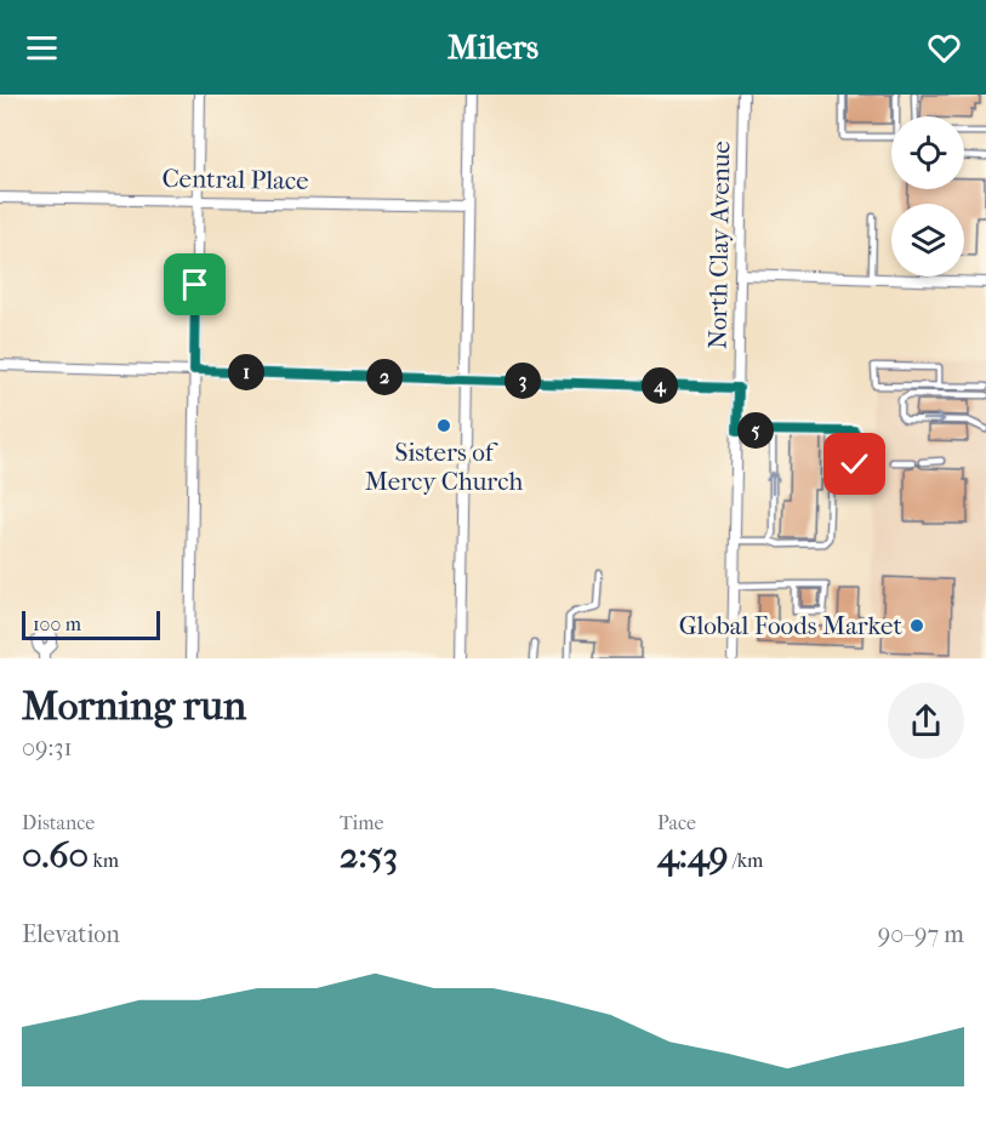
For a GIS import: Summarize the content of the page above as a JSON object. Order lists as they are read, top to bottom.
{
  "streets": {
    "street": ["Central Place", "North Clay Avenue"]
  },
  "places": ["Sisters of Mercy Church", "Global Foods Market"],
  "scale_bar": "100 m",
  "page": {
    "header": "Milers",
    "pins": [
      "1",
      "2",
      "3",
      "4",
      "5"
    ],
    "scale": "100 m",
    "heading": ["Morning run", "09:31"],
    "stats": [
      ["Distance", "0.60 km"],
      ["Time", "2:53"],
      ["Pace", "4:49 /km"]
    ],
    "chart": ["Elevation", "90–97 m"]
  }
}
